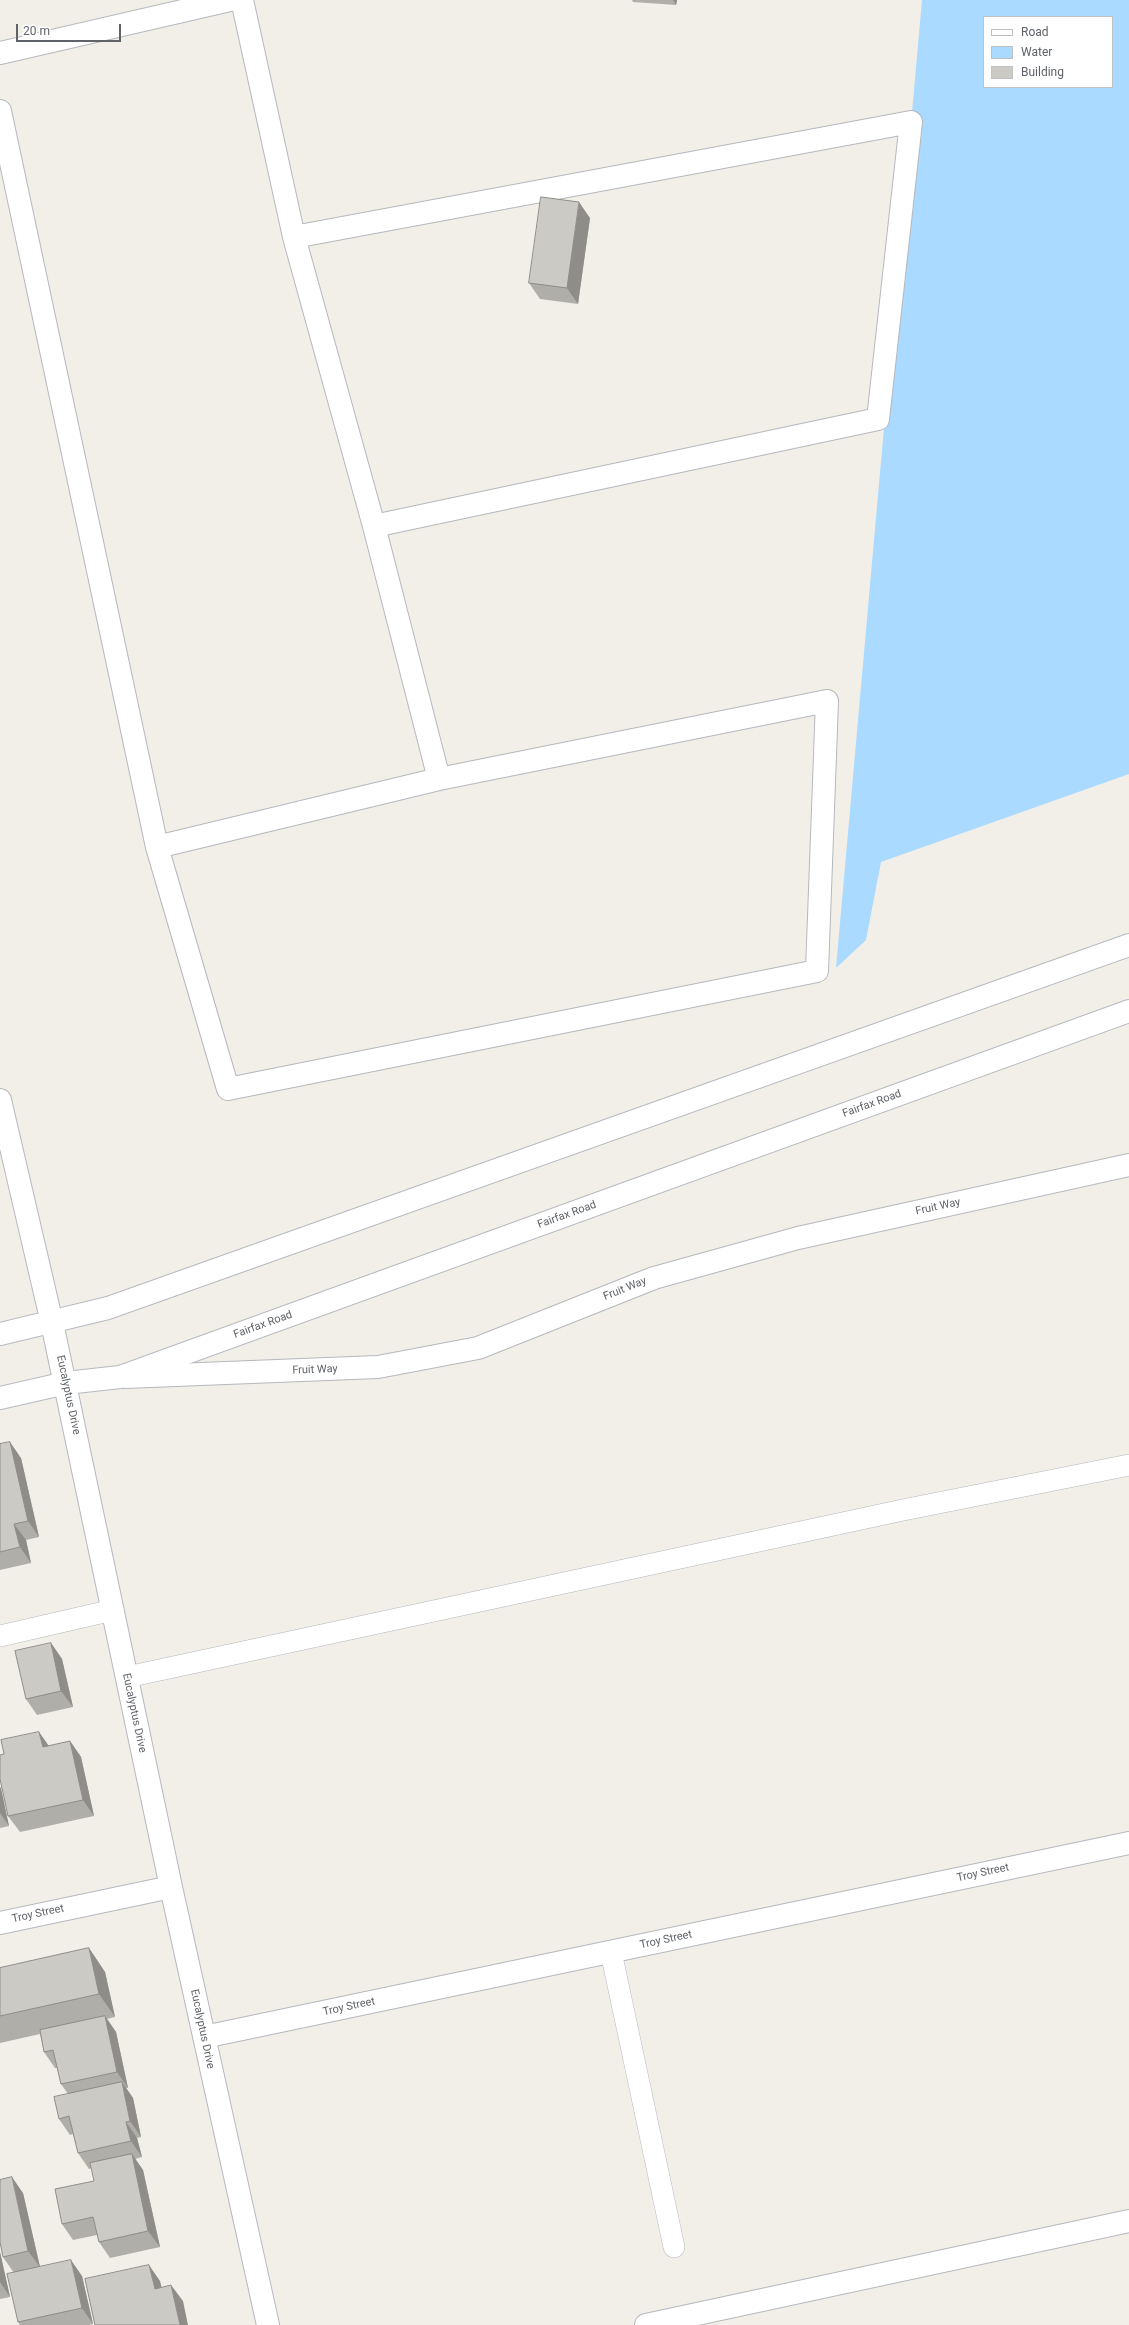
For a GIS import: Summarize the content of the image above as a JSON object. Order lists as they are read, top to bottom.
{
  "streets": {
    "street": [
      "Fairfax Road",
      "Fruit Way",
      "Eucalyptus Drive",
      "Troy Street"
    ]
  },
  "crossings": [
    ["Fairfax Road", "Fruit Way"],
    ["Fairfax Road", "Eucalyptus Drive"],
    ["Eucalyptus Drive", "Troy Street"]
  ],
  "legend": ["Road", "Water", "Building"],
  "scale_bar": "20 m"
}
